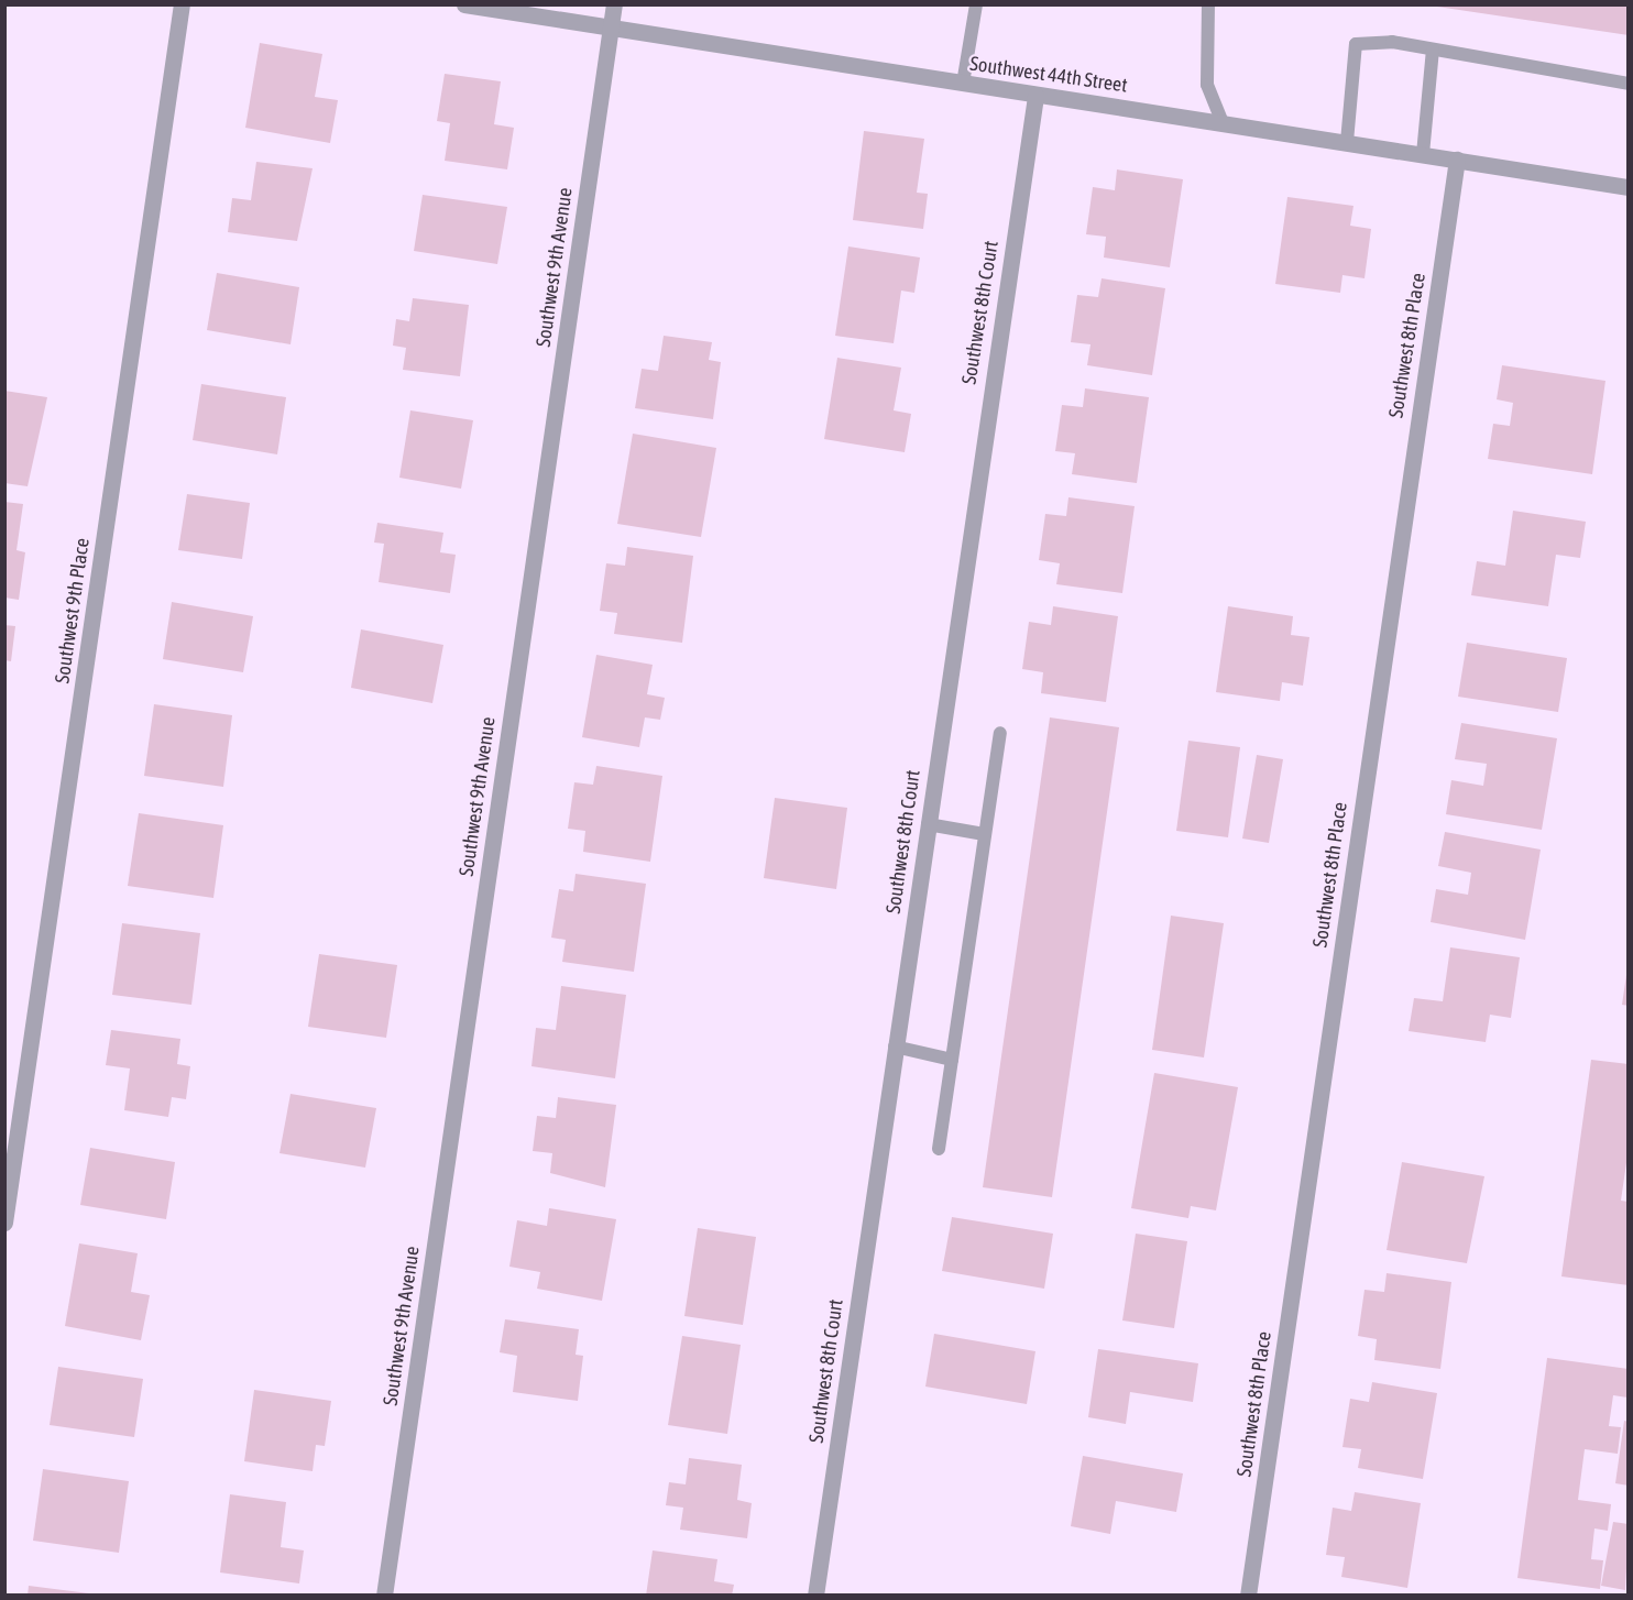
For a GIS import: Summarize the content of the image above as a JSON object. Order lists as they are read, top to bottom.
{
  "streets": {
    "street": [
      "Southwest 44th Street",
      "Southwest 9th Avenue",
      "Southwest 8th Court",
      "Southwest 8th Place",
      "Southwest 9th Place"
    ]
  },
  "crossings": [
    ["Southwest 44th Street", "Southwest 9th Avenue"],
    ["Southwest 44th Street", "Southwest 8th Court"],
    ["Southwest 44th Street", "Southwest 8th Place"]
  ]
}
